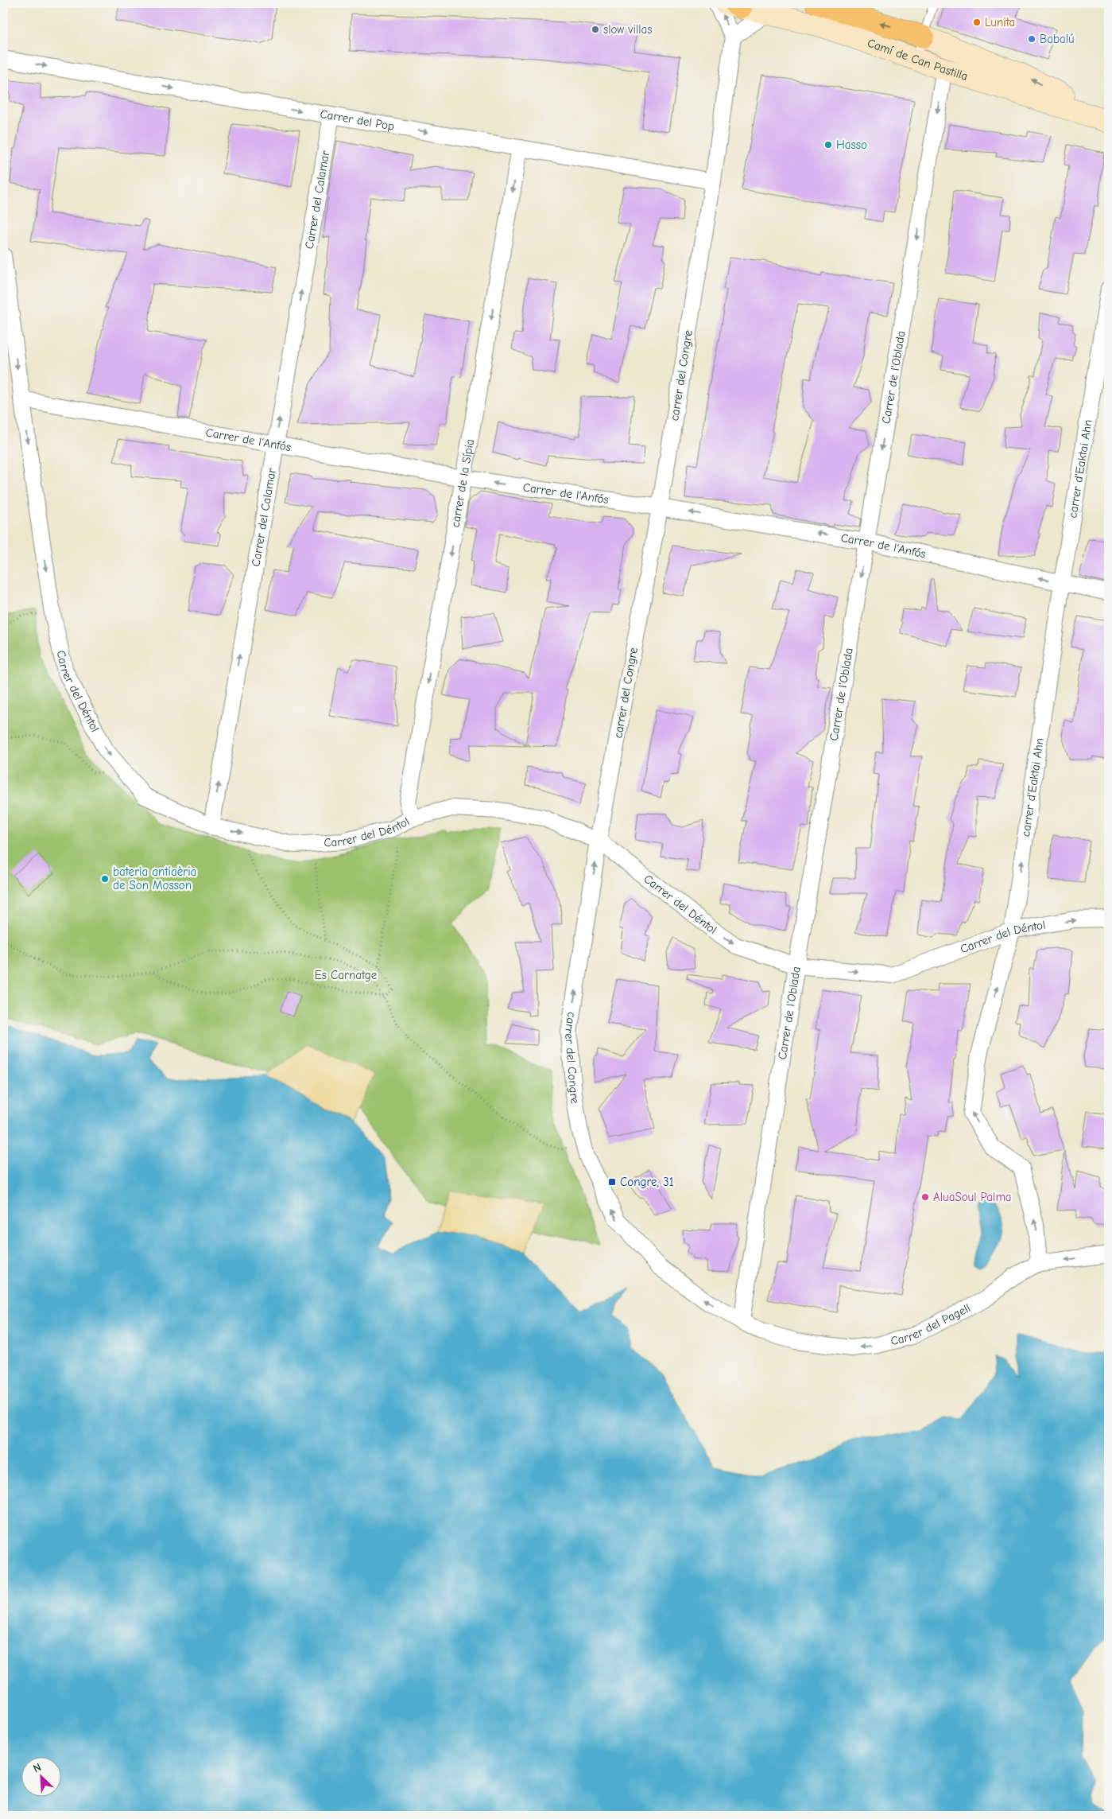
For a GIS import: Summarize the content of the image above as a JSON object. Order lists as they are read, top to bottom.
{
  "streets": {
    "street": [
      "Camí de Can Pastilla",
      "Carrer del Pop",
      "Carrer del Calamar",
      "carrer del Congre",
      "Carrer de l'Oblada",
      "Carrer de l'Anfós",
      "carrer d'Eaktai Ahn",
      "carrer de la Sípia",
      "Carrer del Déntol",
      "Carrer del Pagell"
    ]
  },
  "crossings": [
    ["Camí de Can Pastilla", "Carrer de l'Oblada"],
    ["Carrer del Pop", "Carrer del Calamar"],
    ["Carrer del Pop", "carrer del Congre"],
    ["Carrer del Pop", "carrer de la Sípia"],
    ["Carrer del Calamar", "Carrer de l'Anfós"],
    ["Carrer del Calamar", "Carrer del Déntol"],
    ["carrer del Congre", "Carrer de l'Oblada"],
    ["carrer del Congre", "Carrer de l'Anfós"],
    ["carrer del Congre", "Carrer del Déntol"],
    ["carrer del Congre", "Carrer del Pagell"],
    ["Carrer de l'Oblada", "Carrer de l'Anfós"],
    ["Carrer de l'Oblada", "Carrer del Déntol"],
    ["Carrer de l'Oblada", "Carrer del Pagell"],
    ["Carrer de l'Anfós", "carrer d'Eaktai Ahn"],
    ["Carrer de l'Anfós", "carrer de la Sípia"],
    ["Carrer de l'Anfós", "Carrer del Déntol"],
    ["carrer d'Eaktai Ahn", "Carrer del Déntol"],
    ["carrer d'Eaktai Ahn", "Carrer del Pagell"],
    ["carrer de la Sípia", "Carrer del Déntol"]
  ],
  "one_way": [
    "Carrer del Pop",
    "Carrer del Calamar",
    "carrer del Congre",
    "Carrer de l'Oblada",
    "Carrer de l'Anfós",
    "carrer d'Eaktai Ahn",
    "carrer de la Sípia",
    "Carrer del Pagell"
  ],
  "parks": ["Es Carnatge"],
  "places": {
    "other": [
      "Lunita",
      "slow villas",
      "Babalú",
      "Hasso",
      "bateria antiaèria de Son Mosson",
      "AluaSoul Palma"
    ],
    "transit": ["Congre, 31"]
  },
  "north": "top left"
}
